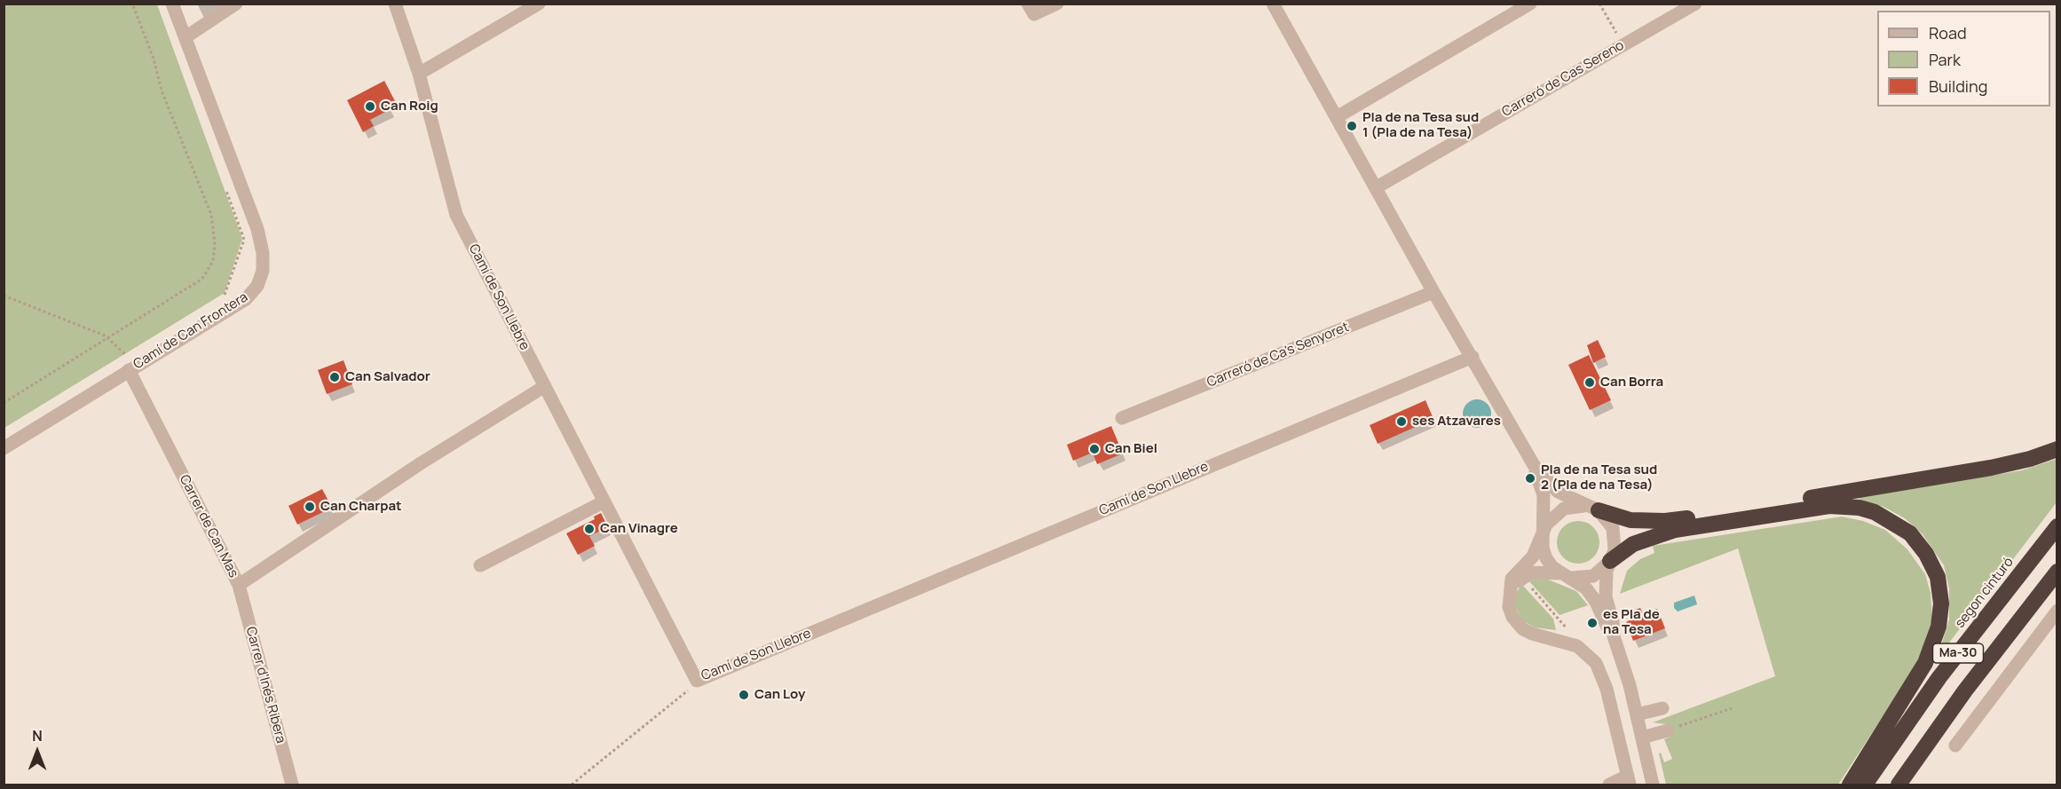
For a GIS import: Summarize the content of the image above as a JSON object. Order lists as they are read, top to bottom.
{
  "streets": {
    "highway": ["segon cinturó", "Ma-30"],
    "street": [
      "Carreró de Cas Sereno",
      "Camí de Son Llebre",
      "Camí de Can Frontera",
      "Carreró de Ca's Senyoret",
      "Carrer de Can Mas",
      "Carrer d'Inés Ribera"
    ]
  },
  "crossings": [
    ["Camí de Son Llebre", "Carrer de Can Mas"],
    ["Camí de Can Frontera", "Carrer de Can Mas"],
    ["Carrer de Can Mas", "Carrer d'Inés Ribera"]
  ],
  "places": [
    "Can Roig",
    "Pla de na Tesa sud 1 (Pla de na Tesa)",
    "Can Salvador",
    "Can Borra",
    "ses Atzavares",
    "Can Biel",
    "Pla de na Tesa sud 2 (Pla de na Tesa)",
    "Can Charpat",
    "Can Vinagre",
    "es Pla de na Tesa",
    "Can Loy"
  ],
  "legend": ["Road", "Park", "Building"],
  "north": "top"
}
